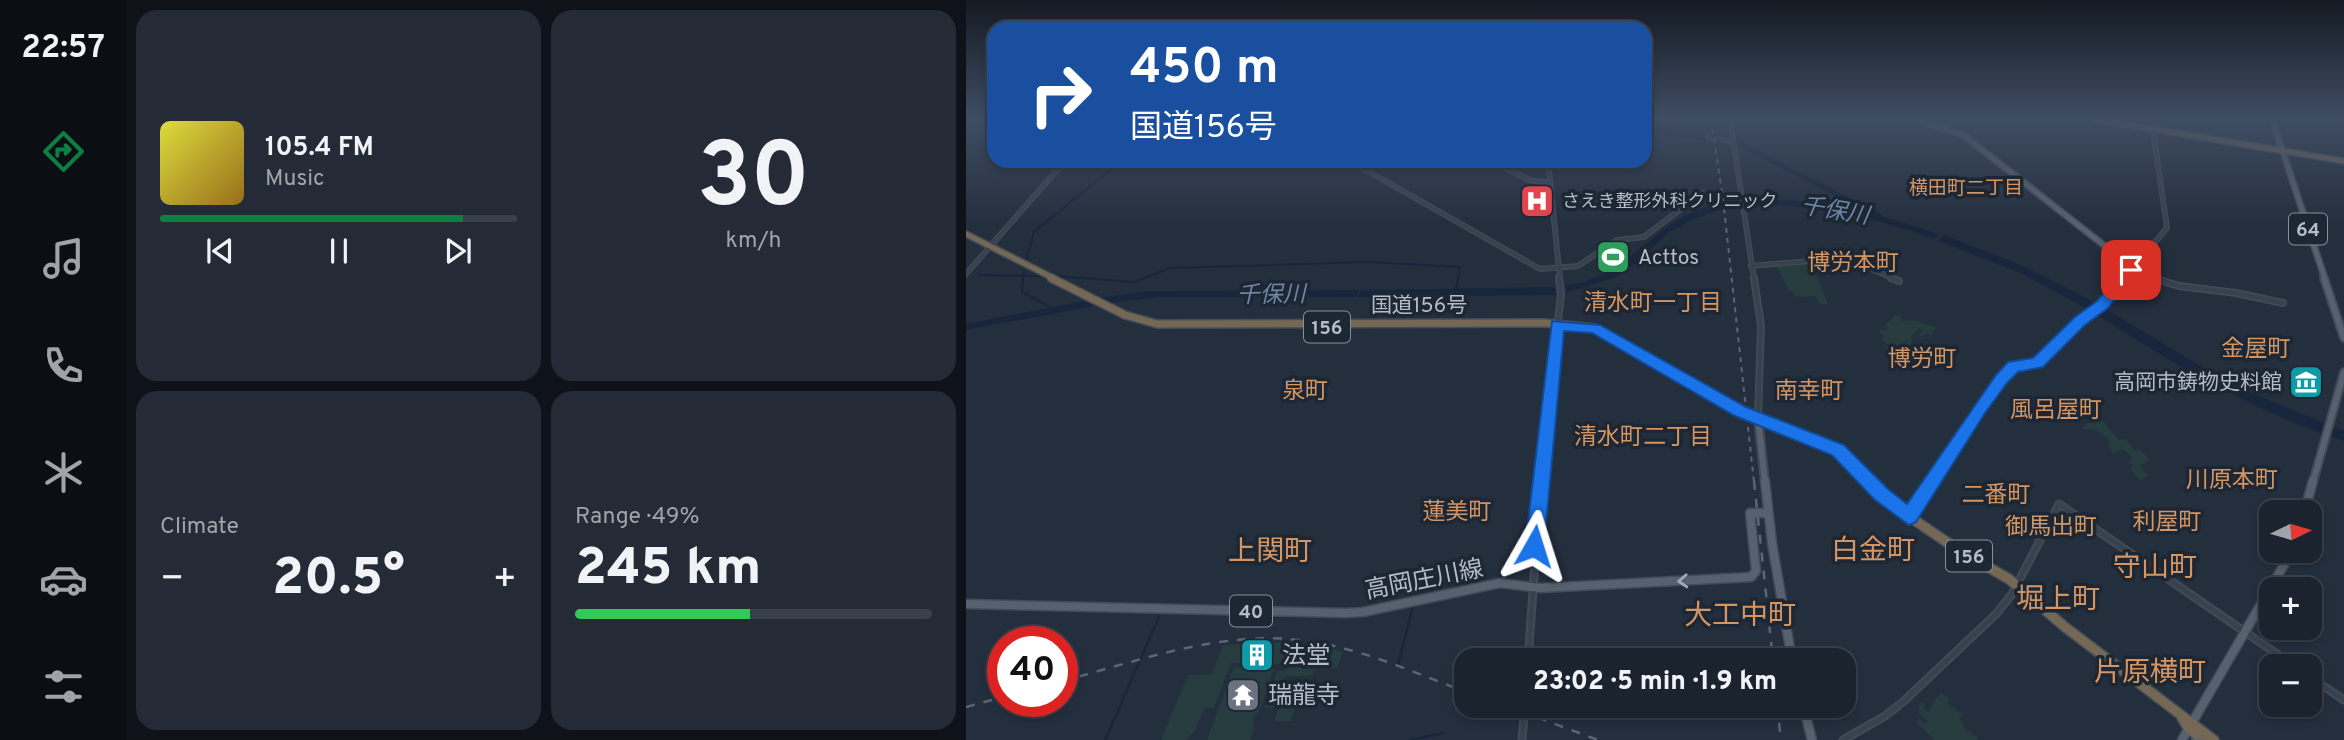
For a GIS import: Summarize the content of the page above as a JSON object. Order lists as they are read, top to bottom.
{
  "streets": {
    "highway": ["国道156号", "156"],
    "main road": ["64", "高岡庄川線", "40"]
  },
  "districts": [
    "横田町二丁目",
    "博労本町",
    "清水町一丁目",
    "金屋町",
    "博労町",
    "泉町",
    "南幸町",
    "風呂屋町",
    "清水町二丁目",
    "川原本町",
    "二番町",
    "蓮美町",
    "利屋町",
    "御馬出町",
    "白金町",
    "上関町",
    "守山町",
    "堀上町",
    "大工中町",
    "片原横町"
  ],
  "water": ["千保川"],
  "places": {
    "hospital": ["さえき整形外科クリニック"],
    "sports": ["Acttos"],
    "museum": ["高岡市鋳物史料館"],
    "building": ["法堂"],
    "temple": ["瑞龍寺"]
  },
  "north": "right",
  "page": {
    "tabs": "22:57",
    "tile": [
      ["30", "km/h"],
      "Climate",
      ["Range · 49%", "245 km"]
    ],
    "turn": ["450 m", "国道156号"],
    "song": ["105.4 FM", "Music"],
    "map_buttons": ["+", "−"],
    "heat": ["−", "20.5°", "+"],
    "limit": "40",
    "trip": "23:02 · 5 min · 1.9 km"
  }
}
